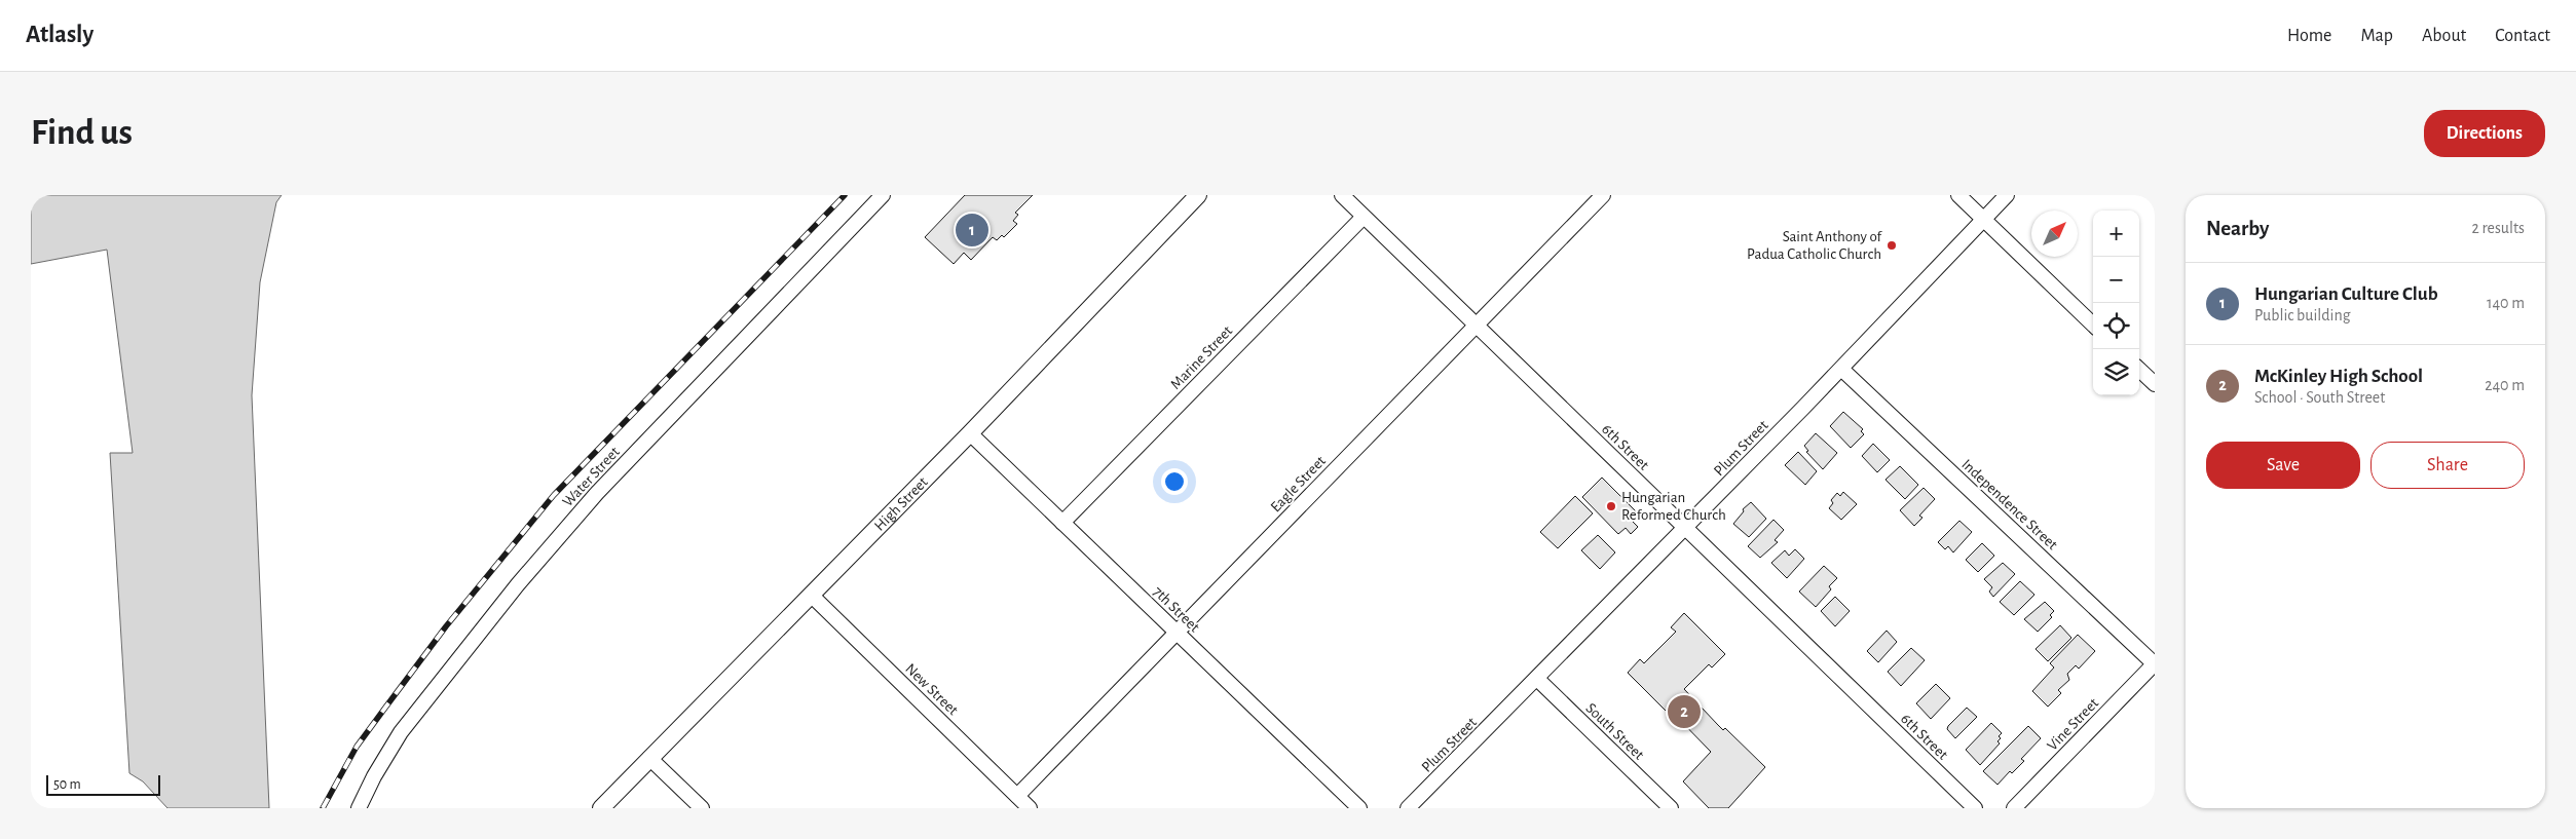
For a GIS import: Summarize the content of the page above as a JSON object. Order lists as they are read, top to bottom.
{
  "streets": {
    "street": [
      "Marine Street",
      "6th Street",
      "Plum Street",
      "Water Street",
      "Eagle Street",
      "High Street",
      "Independence Street",
      "7th Street",
      "New Street",
      "Vine Street",
      "South Street"
    ]
  },
  "crossings": [
    ["Marine Street", "6th Street"],
    ["Marine Street", "7th Street"],
    ["6th Street", "Plum Street"],
    ["6th Street", "Eagle Street"],
    ["Plum Street", "Independence Street"],
    ["Plum Street", "South Street"],
    ["Eagle Street", "7th Street"],
    ["Eagle Street", "New Street"],
    ["High Street", "7th Street"],
    ["High Street", "New Street"],
    ["Independence Street", "Vine Street"]
  ],
  "places": ["Saint Anthony of Padua Catholic Church", "Hungarian Reformed Church"],
  "scale_bar": "50 m",
  "north": "top right",
  "page": {
    "header": "Atlasly",
    "nav": [
      "Home",
      "Map",
      "About",
      "Contact"
    ],
    "buttons": [
      "Directions",
      ["Save", "Share"]
    ],
    "title": "Find us",
    "heading": ["Nearby", "2 results"],
    "map_buttons": ["+", "−"],
    "pins": ["1", "2"],
    "list": [
      {
        "mark": "1",
        "name": "Hungarian Culture Club",
        "note": "Public building",
        "value": "140 m"
      },
      {
        "mark": "2",
        "name": "McKinley High School",
        "note": "School · South Street",
        "value": "240 m"
      }
    ],
    "scale": "50 m"
  }
}
